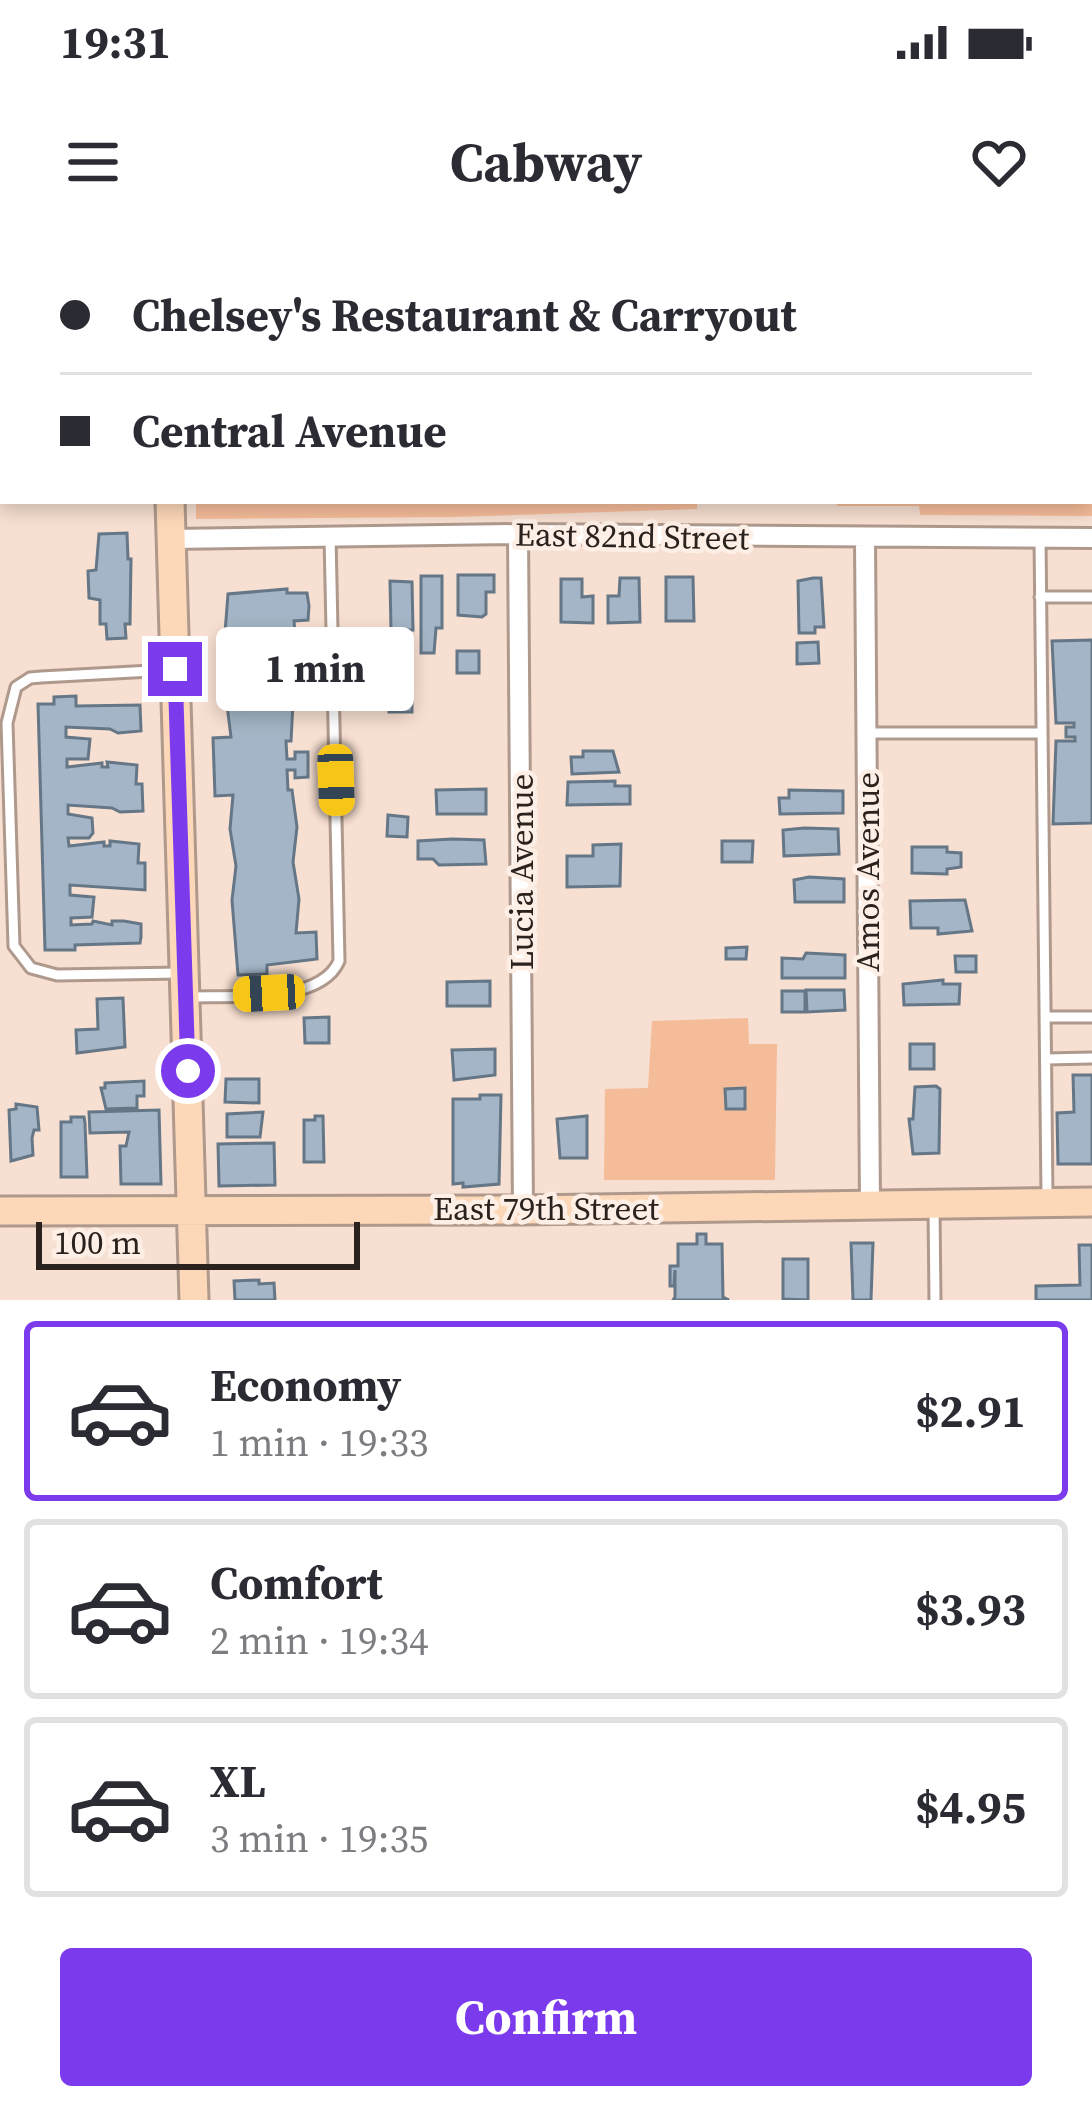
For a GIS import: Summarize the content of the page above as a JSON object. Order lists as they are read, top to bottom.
{
  "streets": {
    "main road": ["East 79th Street"],
    "street": ["East 82nd Street", "Lucia Avenue", "Amos Avenue"]
  },
  "crossings": [
    ["East 82nd Street", "Lucia Avenue"],
    ["East 82nd Street", "Amos Avenue"],
    ["Lucia Avenue", "East 79th Street"],
    ["Amos Avenue", "East 79th Street"]
  ],
  "scale_bar": "100 m",
  "page": {
    "status": "19:31",
    "header": "Cabway",
    "banner": ["Chelsey's Restaurant & Carryout", "Central Avenue"],
    "bubble": "1 min",
    "scale": "100 m",
    "list": [
      {
        "name": "Economy",
        "note": "1 min · 19:33",
        "value": "$2.91"
      },
      {
        "name": "Comfort",
        "note": "2 min · 19:34",
        "value": "$3.93"
      },
      {
        "name": "XL",
        "note": "3 min · 19:35",
        "value": "$4.95"
      }
    ],
    "buttons": "Confirm"
  }
}
